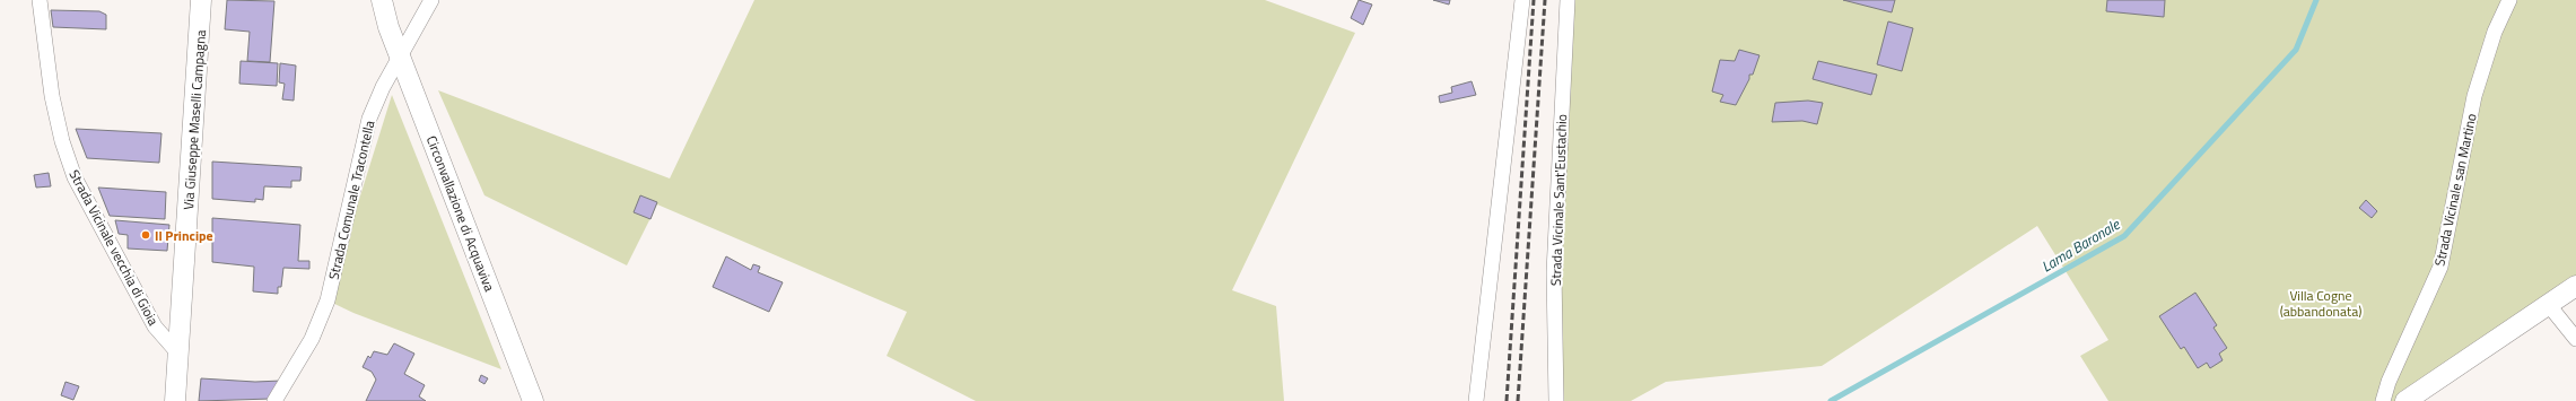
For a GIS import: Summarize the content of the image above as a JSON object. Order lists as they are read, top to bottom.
{
  "streets": {
    "main road": ["Via Giuseppe Maselli Campagna", "Circonvallazione di Acquaviva"],
    "street": [
      "Strada Vicinale san Martino",
      "Strada Comunale Tracontella",
      "Strada Vicinale Sant'Eustachio",
      "Strada Vicinale vecchia di Gioia"
    ]
  },
  "crossings": [
    ["Via Giuseppe Maselli Campagna", "Strada Vicinale vecchia di Gioia"],
    ["Strada Comunale Tracontella", "Circonvallazione di Acquaviva"]
  ],
  "water": ["Lama Baronale"],
  "parks": ["Villa Cogne (abbandonata)"],
  "places": ["Il Principe"]
}
